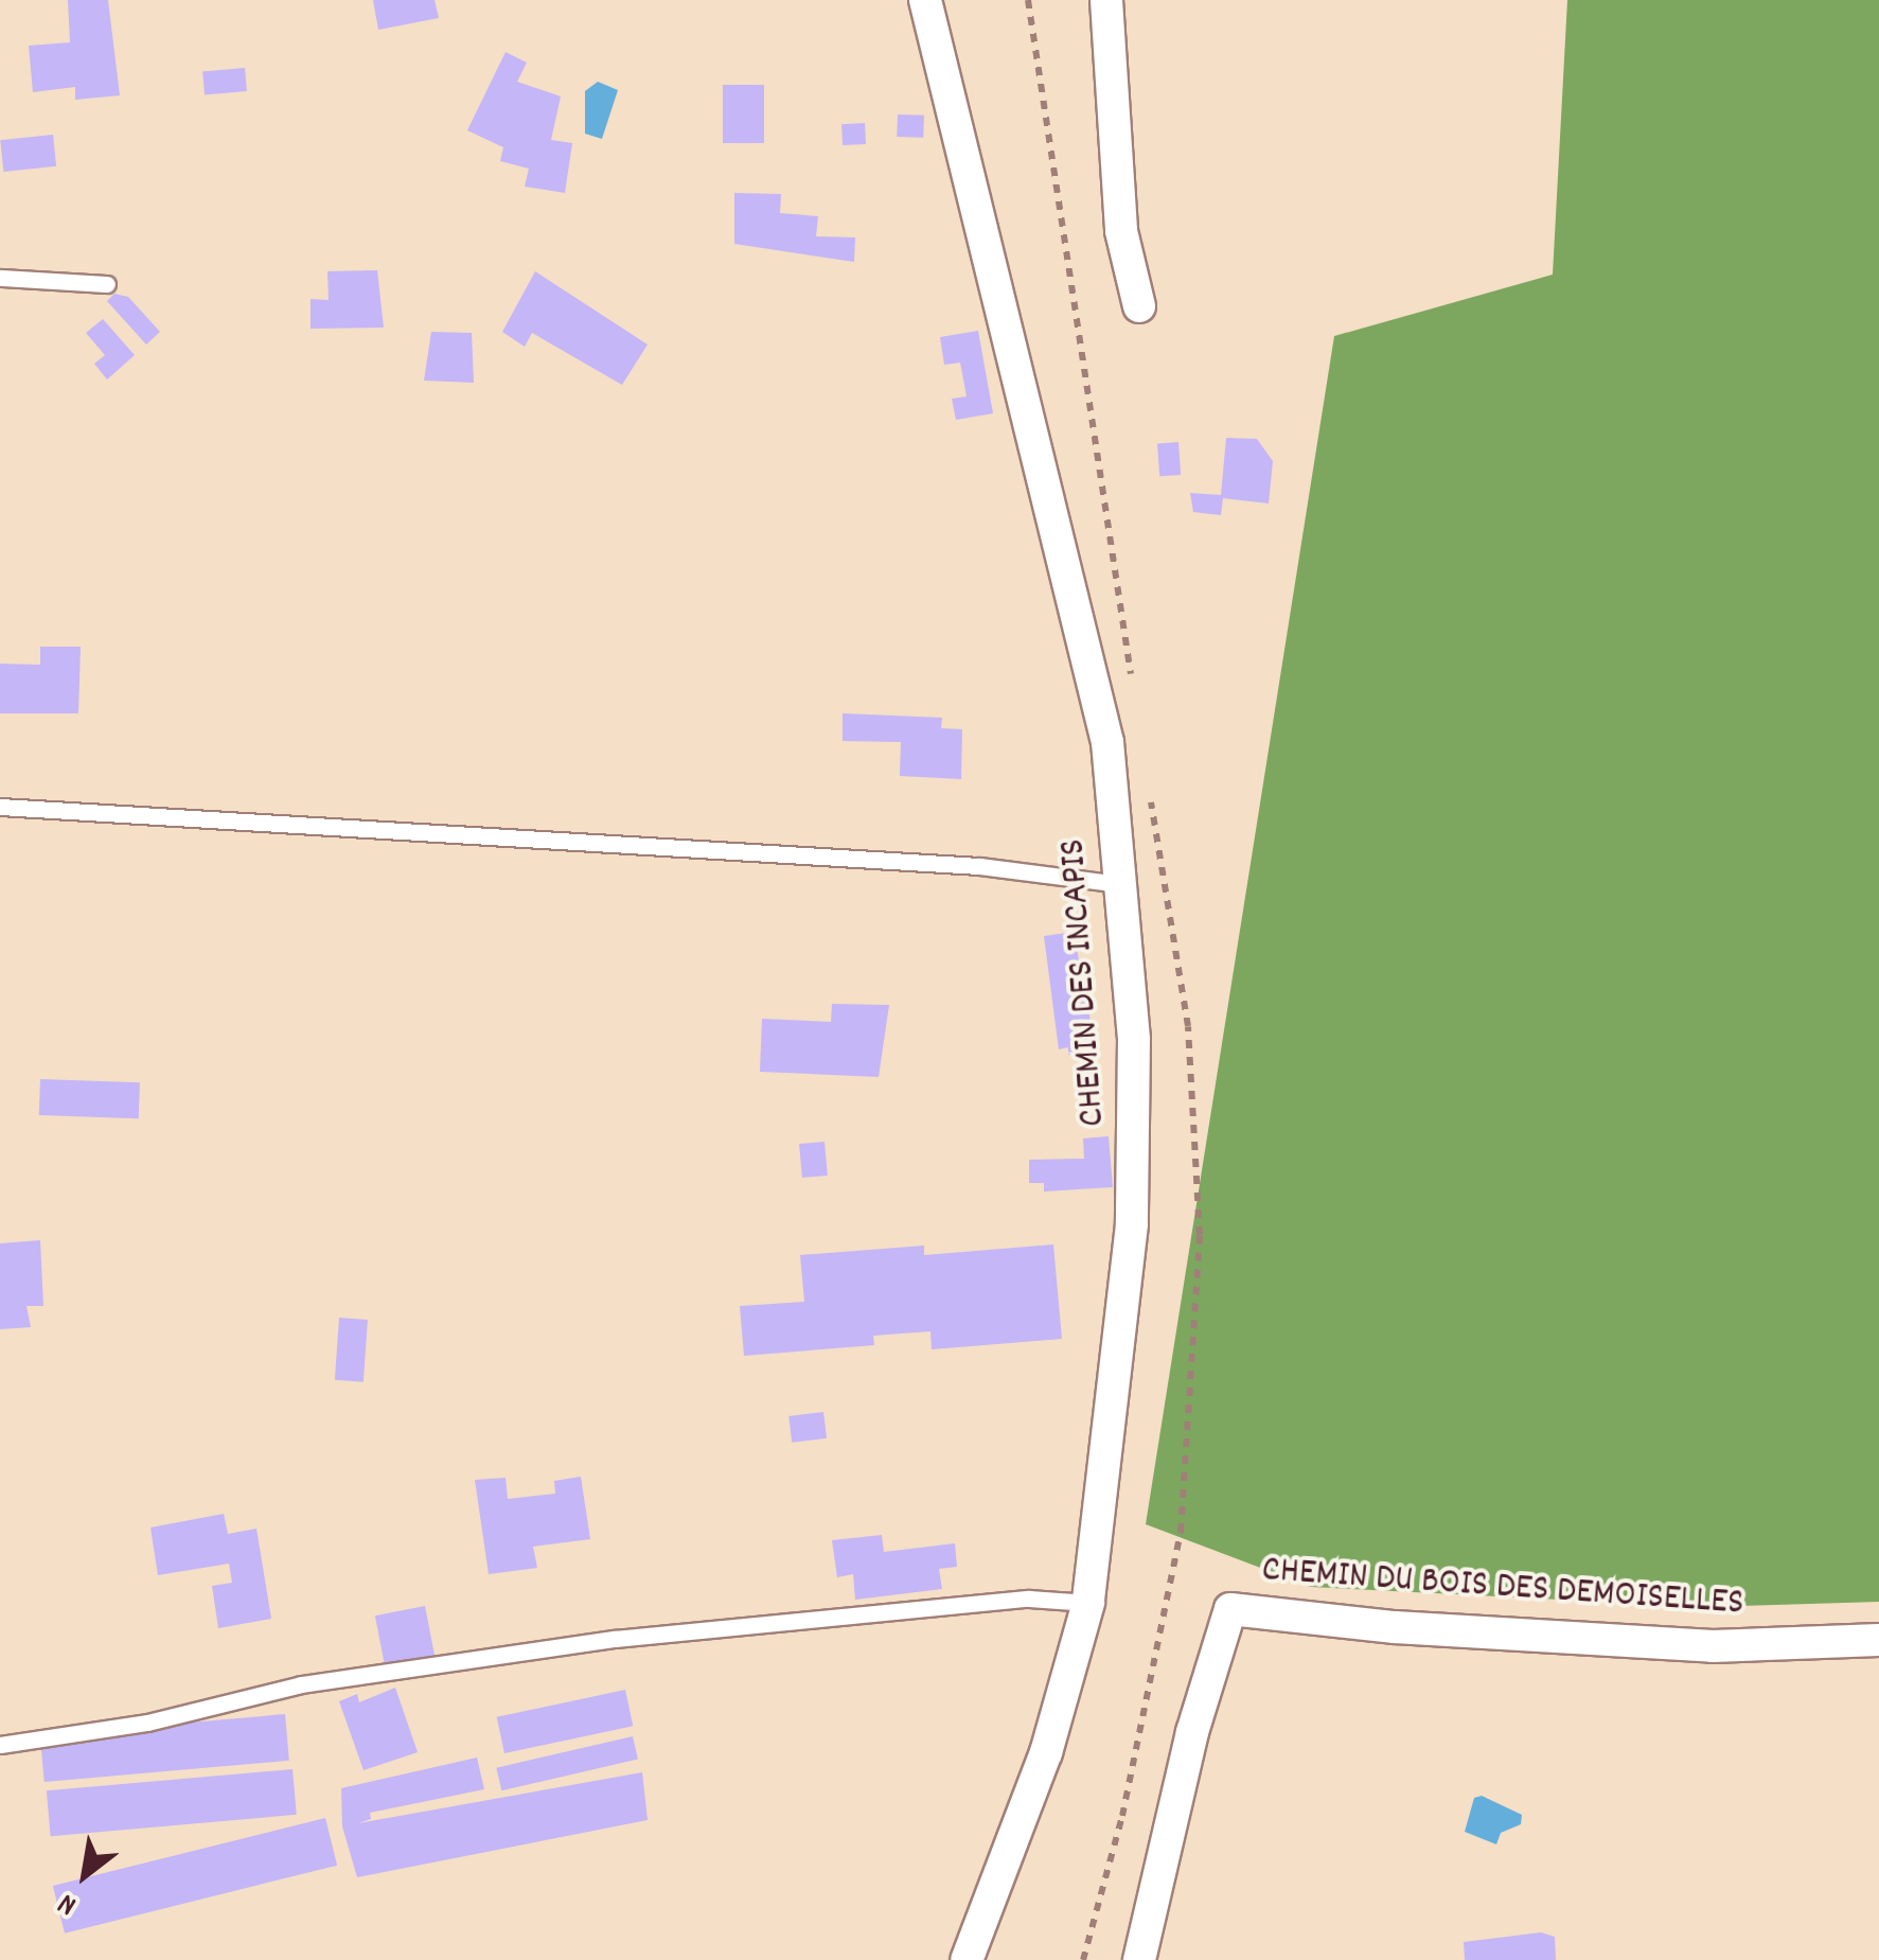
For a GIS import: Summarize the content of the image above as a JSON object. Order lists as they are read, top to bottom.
{
  "streets": {
    "street": ["CHEMIN DES INCAPIS", "CHEMIN DU BOIS DES DEMOISELLES"]
  },
  "north": "bottom left"
}
